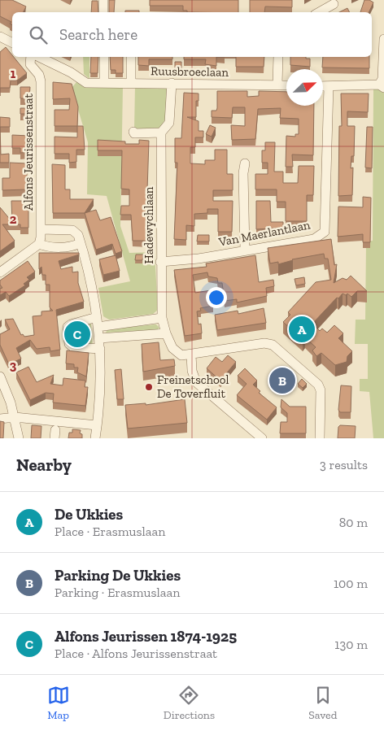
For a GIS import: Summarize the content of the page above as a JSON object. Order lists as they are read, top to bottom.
{
  "streets": {
    "street": [
      "Ruusbroeclaan",
      "Alfons Jeurissenstraat",
      "Hadewychlaan",
      "Van Maerlantlaan"
    ]
  },
  "crossings": [
    ["Ruusbroeclaan", "Hadewychlaan"],
    ["Hadewychlaan", "Van Maerlantlaan"]
  ],
  "places": ["Freinetschool De Toverfluit"],
  "north": "top right",
  "page": {
    "search": "Search here",
    "pins": ["A", "C", "B"],
    "heading": ["Nearby", "3 results"],
    "list": [
      {
        "mark": "A",
        "name": "De Ukkies",
        "note": "Place · Erasmuslaan",
        "value": "80 m"
      },
      {
        "mark": "B",
        "name": "Parking De Ukkies",
        "note": "Parking · Erasmuslaan",
        "value": "100 m"
      },
      {
        "mark": "C",
        "name": "Alfons Jeurissen 1874-1925",
        "note": "Place · Alfons Jeurissenstraat",
        "value": "130 m"
      }
    ],
    "nav": ["Map", "Directions", "Saved"]
  },
  "grid": {
    "rows": ["1", "2", "3"]
  }
}
